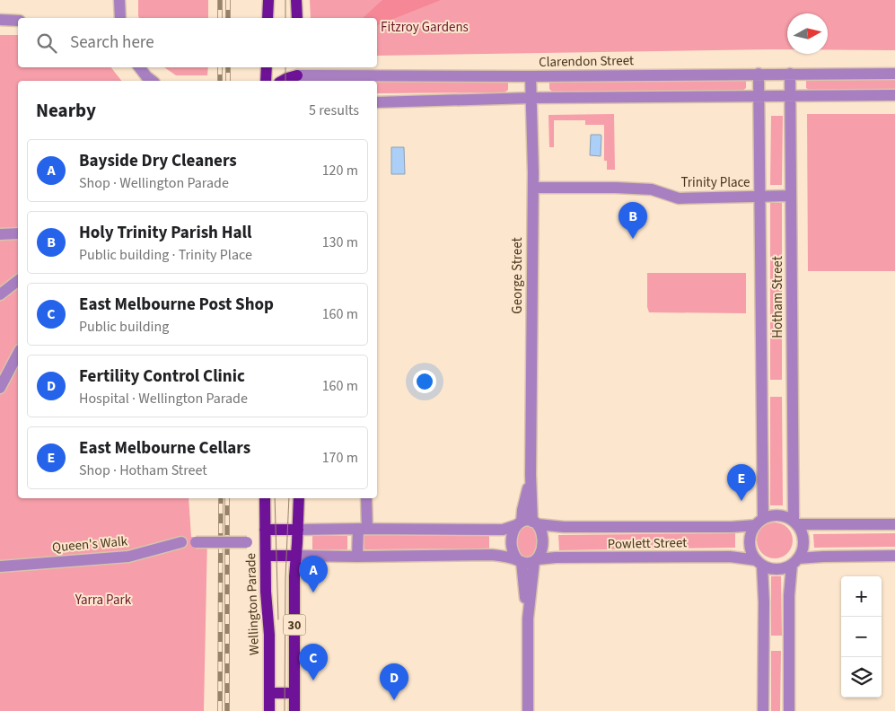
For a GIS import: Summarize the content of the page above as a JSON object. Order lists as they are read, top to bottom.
{
  "streets": {
    "main road": [
      "Clarendon Street",
      "Powlett Street",
      "Wellington Parade",
      "30"
    ],
    "street": [
      "Trinity Place",
      "George Street",
      "Hotham Street",
      "Queen's Walk"
    ]
  },
  "crossings": [
    ["Clarendon Street", "George Street"],
    ["Clarendon Street", "Hotham Street"],
    ["Trinity Place", "George Street"],
    ["Trinity Place", "Hotham Street"],
    ["George Street", "Powlett Street"],
    ["Hotham Street", "Powlett Street"],
    ["Powlett Street", "Wellington Parade"],
    ["Powlett Street", "30"]
  ],
  "parks": ["Fitzroy Gardens", "Yarra Park"],
  "north": "right",
  "page": {
    "search": "Search here",
    "heading": ["Nearby", "5 results"],
    "list": [
      {
        "mark": "A",
        "name": "Bayside Dry Cleaners",
        "note": "Shop · Wellington Parade",
        "value": "120 m"
      },
      {
        "mark": "B",
        "name": "Holy Trinity Parish Hall",
        "note": "Public building · Trinity Place",
        "value": "130 m"
      },
      {
        "mark": "C",
        "name": "East Melbourne Post Shop",
        "note": "Public building",
        "value": "160 m"
      },
      {
        "mark": "D",
        "name": "Fertility Control Clinic",
        "note": "Hospital · Wellington Parade",
        "value": "160 m"
      },
      {
        "mark": "E",
        "name": "East Melbourne Cellars",
        "note": "Shop · Hotham Street",
        "value": "170 m"
      }
    ],
    "pins": [
      "B",
      "E",
      "A",
      "C",
      "D"
    ],
    "map_buttons": ["+", "−"]
  }
}
